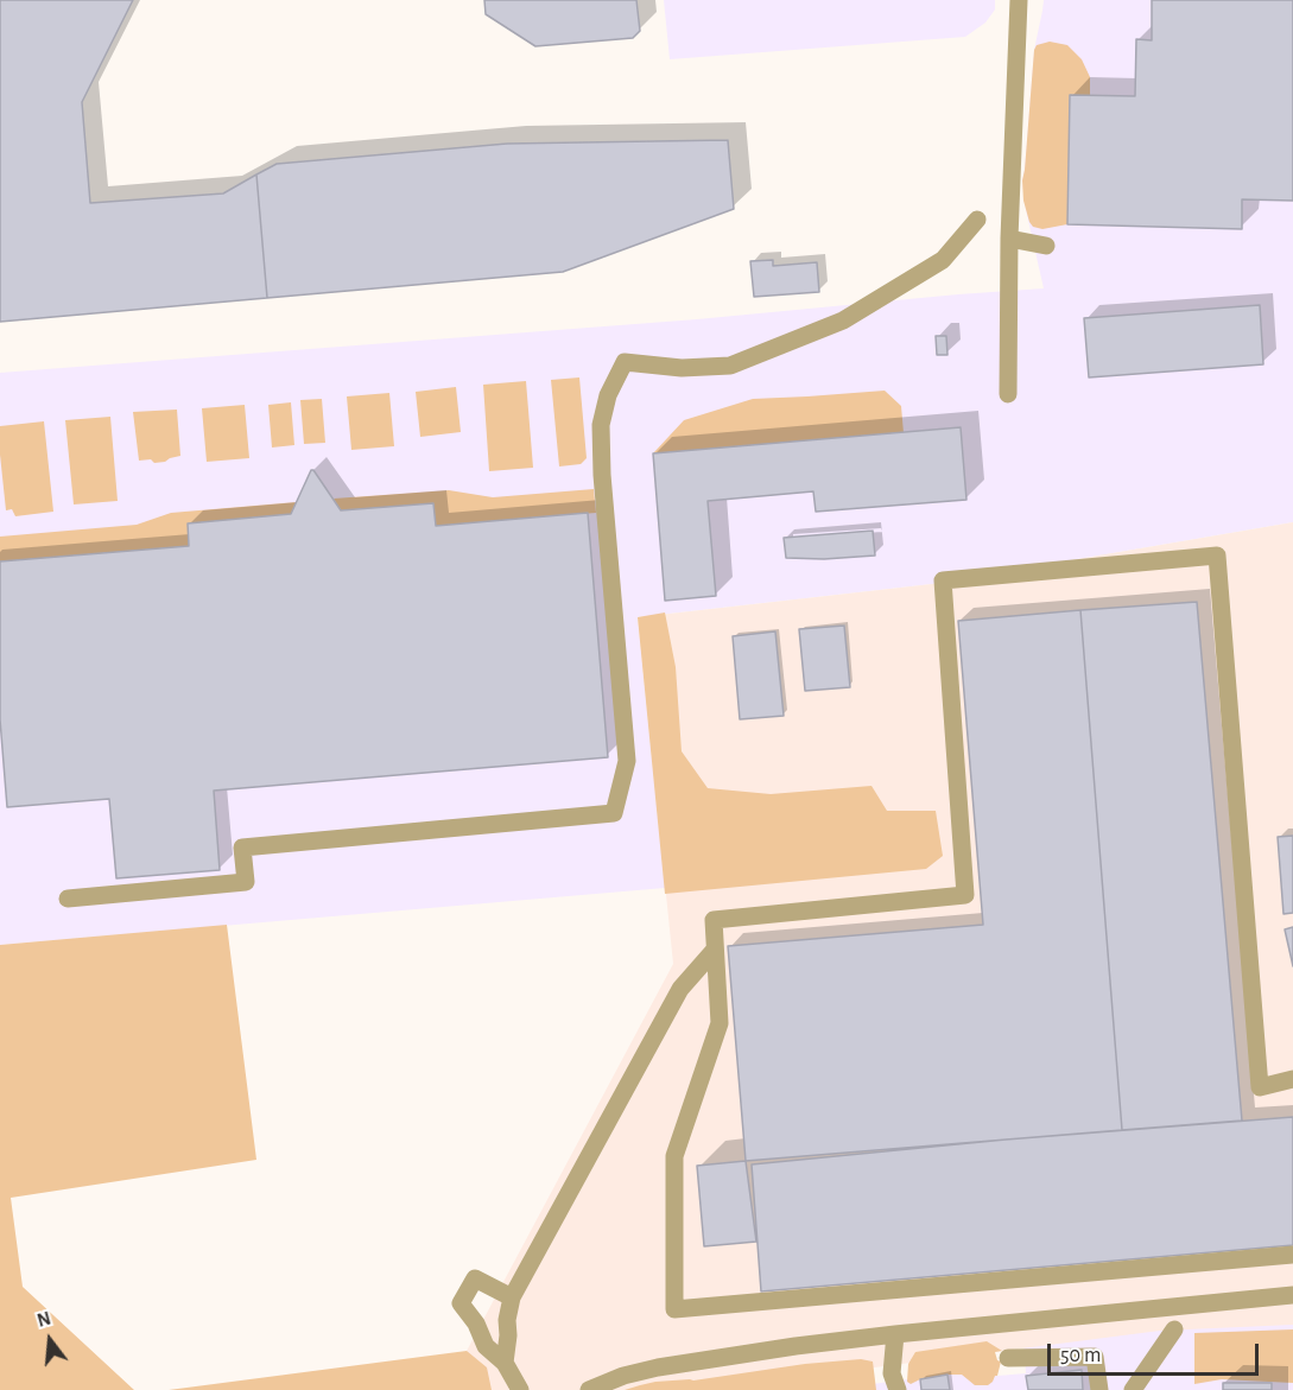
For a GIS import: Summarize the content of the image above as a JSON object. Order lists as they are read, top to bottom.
{
  "scale_bar": "50 m",
  "north": "top"
}
